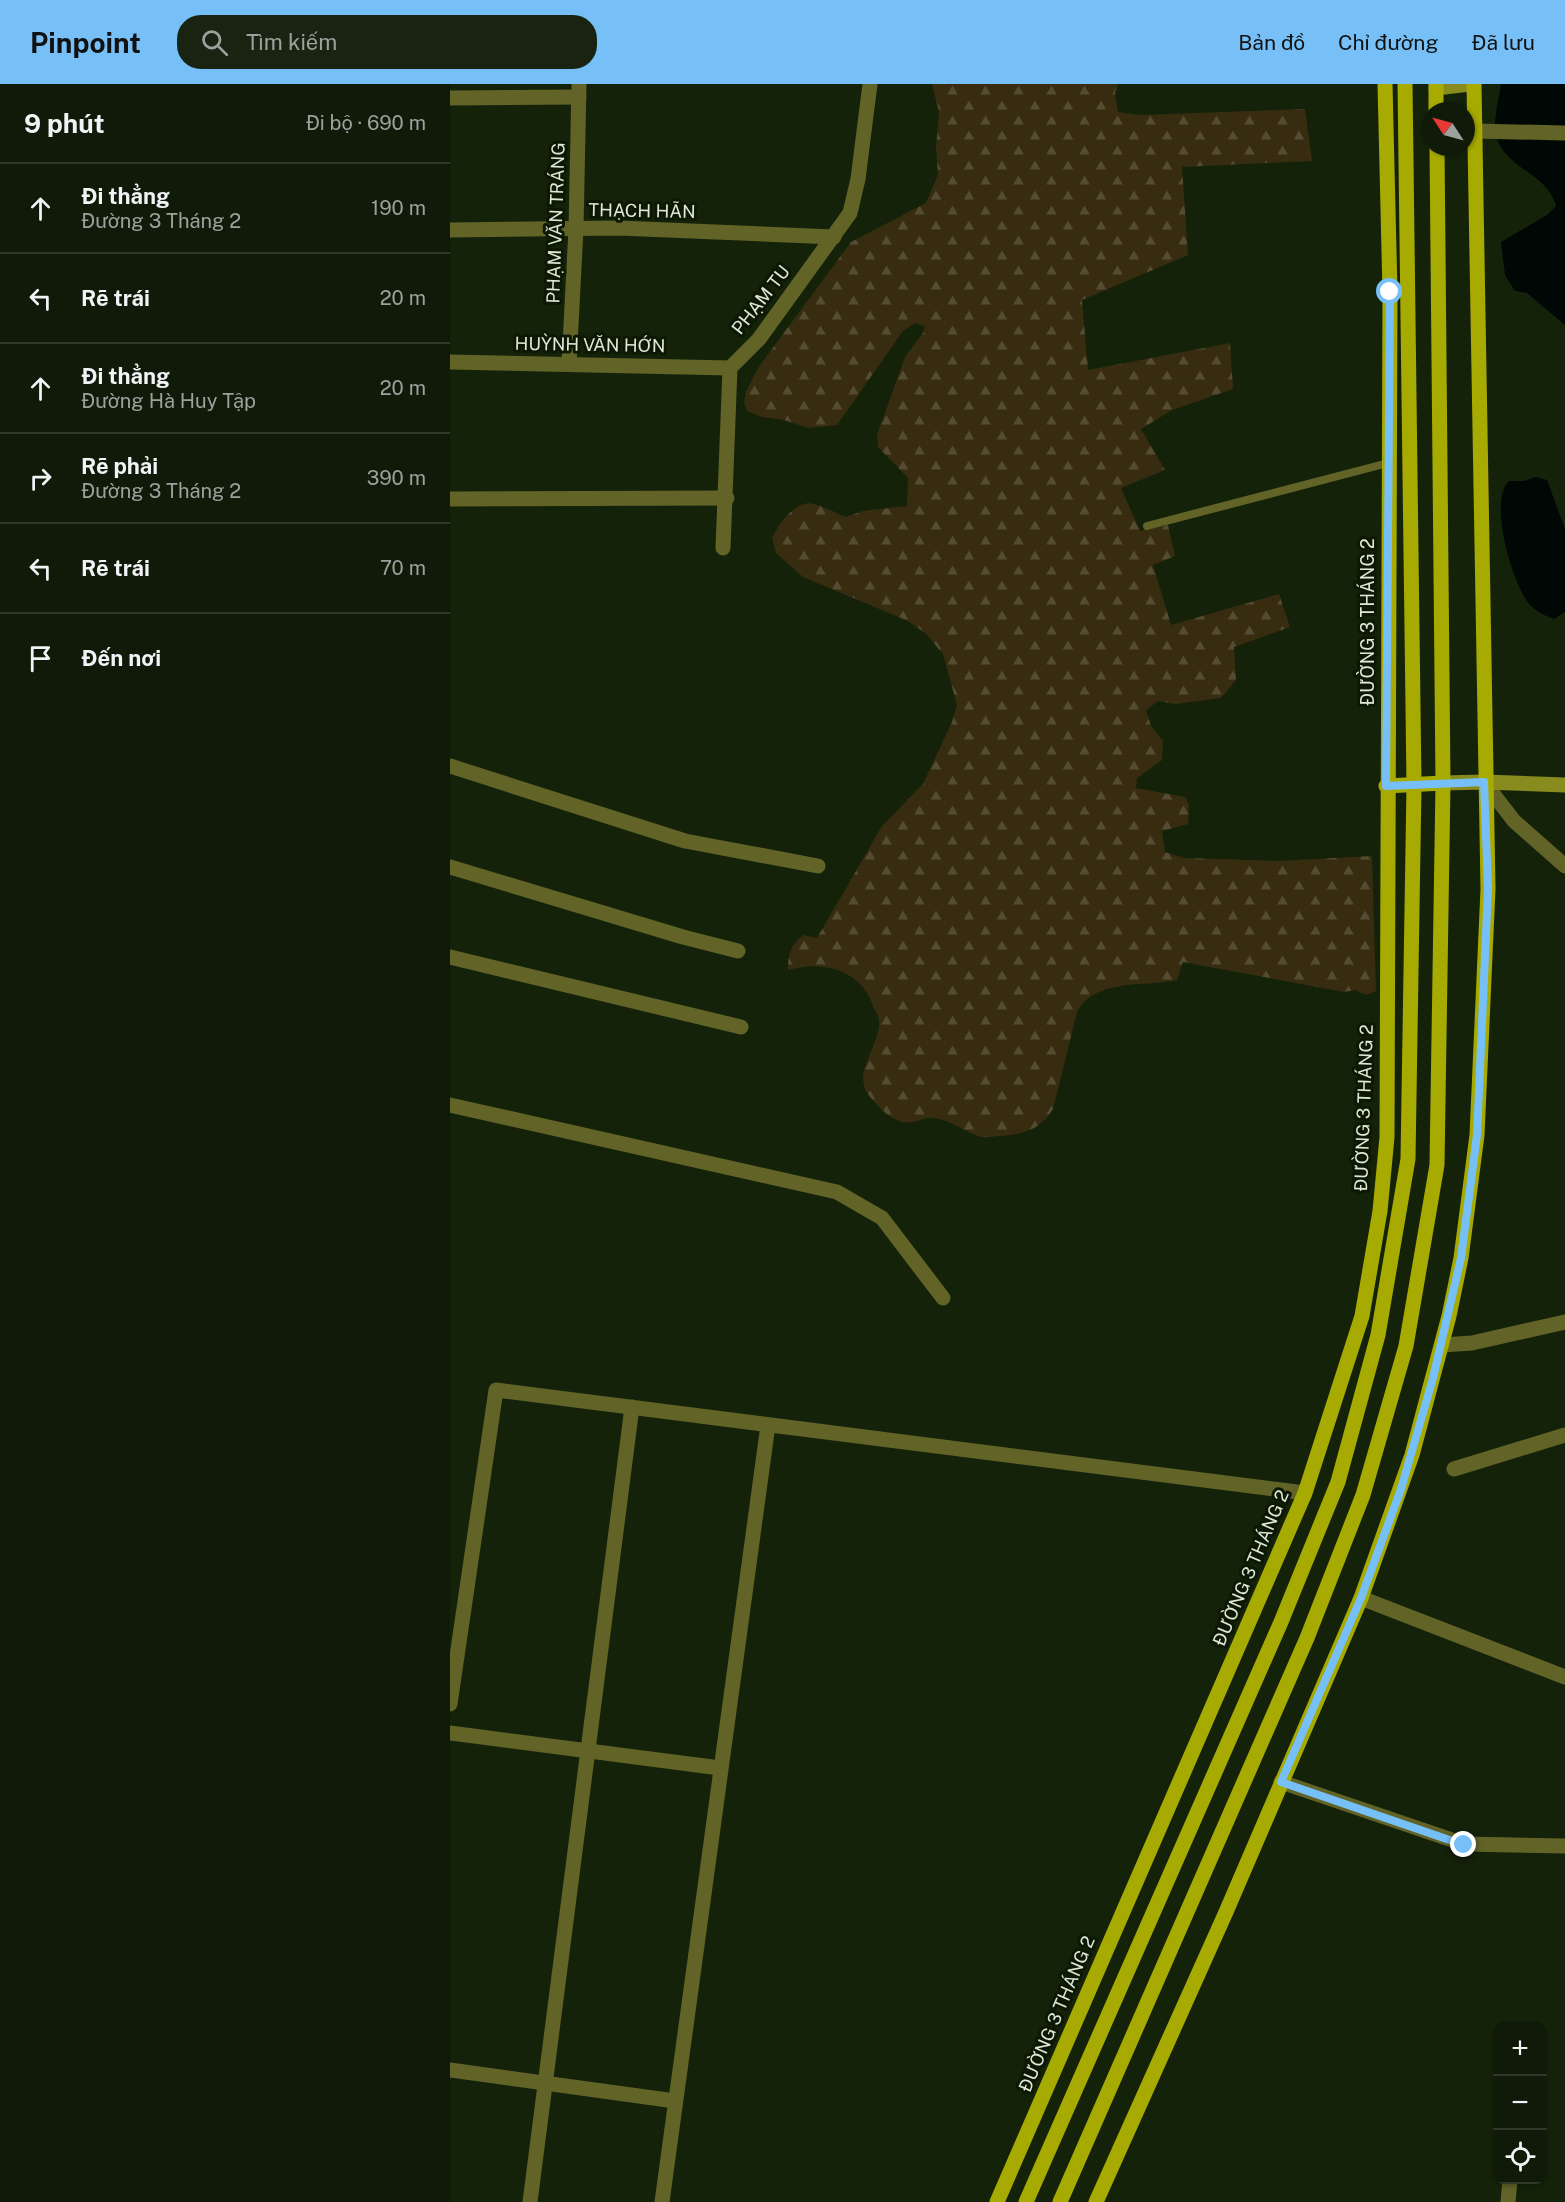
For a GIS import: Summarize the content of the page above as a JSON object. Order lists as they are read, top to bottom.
{
  "streets": {
    "main road": ["ĐƯỜNG 3 THÁNG 2"],
    "street": [
      "THẠCH HÃN",
      "PHẠM VĂN TRÁNG",
      "PHẠM TU",
      "HUỲNH VĂN HỚN"
    ]
  },
  "crossings": [
    ["THẠCH HÃN", "PHẠM VĂN TRÁNG"],
    ["THẠCH HÃN", "PHẠM TU"],
    ["PHẠM VĂN TRÁNG", "HUỲNH VĂN HỚN"],
    ["PHẠM TU", "HUỲNH VĂN HỚN"]
  ],
  "north": "top left",
  "page": {
    "header": "Pinpoint",
    "search": "Tìm kiếm",
    "nav": ["Bản đồ", "Chỉ đường", "Đã lưu"],
    "heading": ["9 phút", "Đi bộ · 690 m"],
    "list": [
      ["Đi thẳng", "Đường 3 Tháng 2", "190 m"],
      ["Rẽ trái", "20 m"],
      ["Đi thẳng", "Đường Hà Huy Tập", "20 m"],
      ["Rẽ phải", "Đường 3 Tháng 2", "390 m"],
      ["Rẽ trái", "70 m"],
      "Đến nơi"
    ],
    "map_buttons": ["+", "−"]
  }
}
